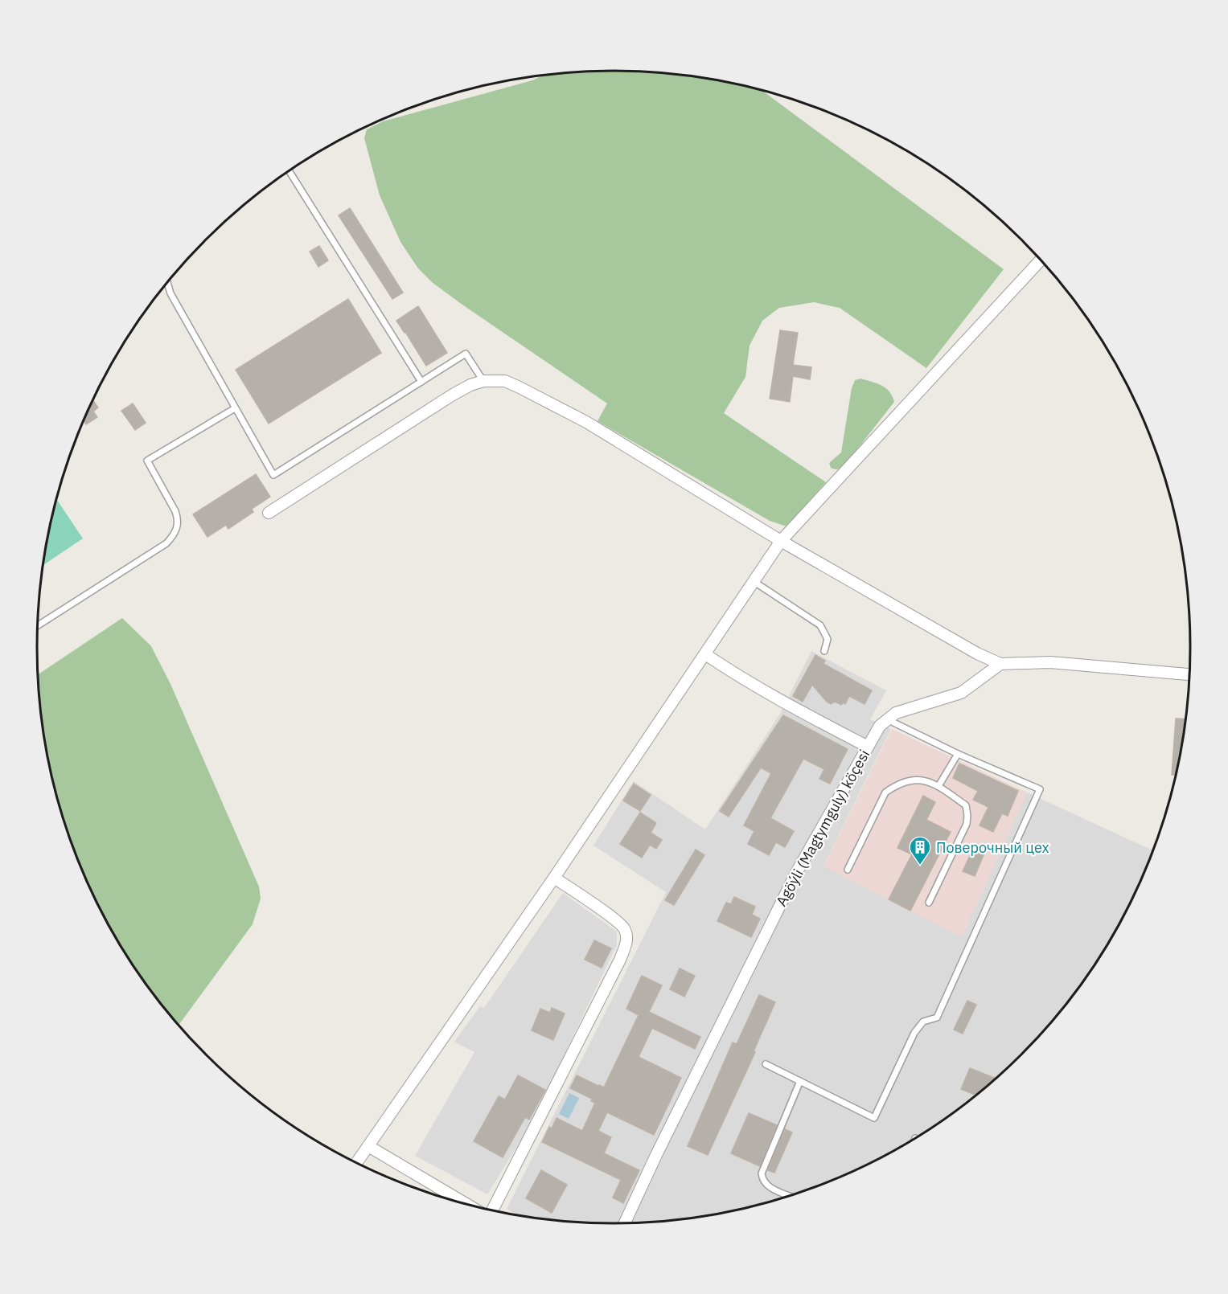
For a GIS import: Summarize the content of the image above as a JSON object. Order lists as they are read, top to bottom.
{
  "streets": {
    "street": ["Agöýli (Magtymguly) köçesi"]
  },
  "places": {
    "building": ["Поверочный цех"]
  }
}
